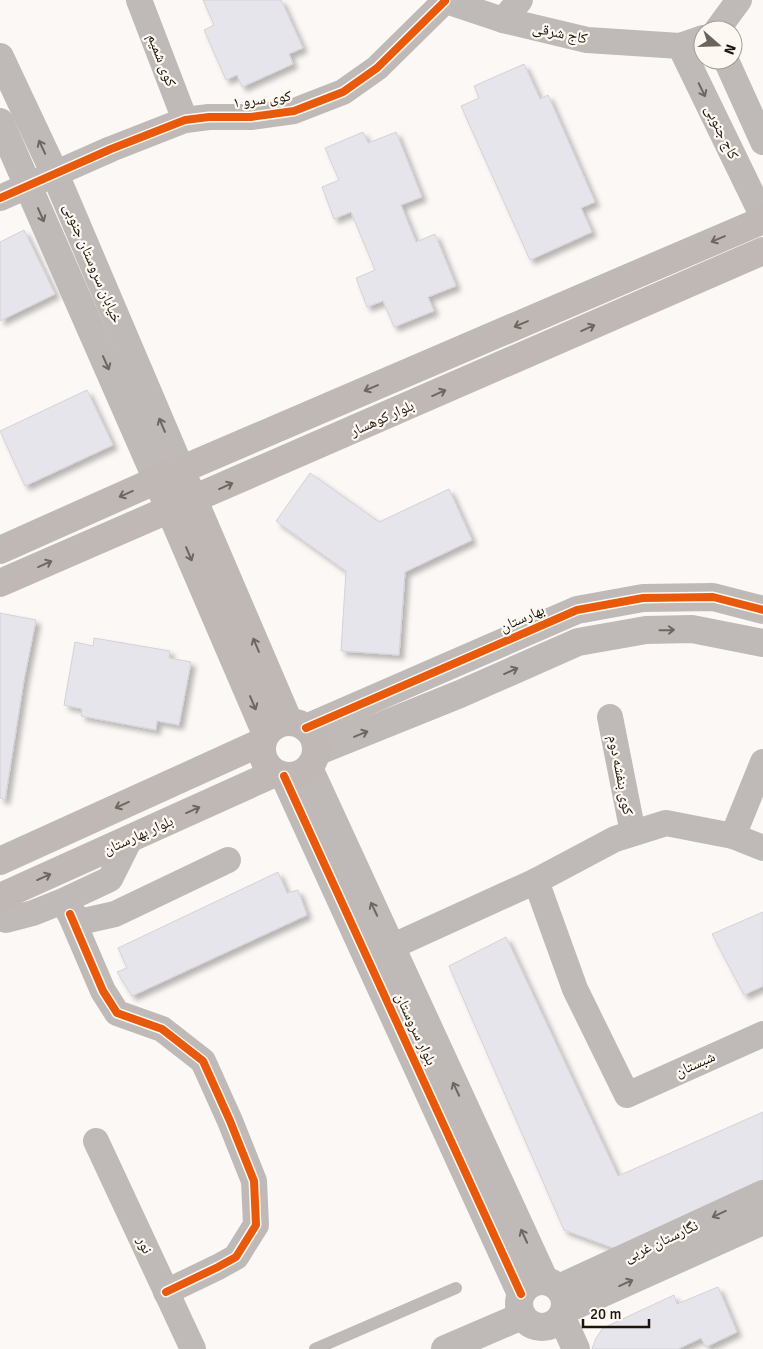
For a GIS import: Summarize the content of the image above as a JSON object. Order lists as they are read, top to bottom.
{
  "streets": {
    "main road": ["بلوار کوهسار", "بلوار بهارستان"],
    "street": [
      "کاج شرقی",
      "کوی شمیم",
      "کوی سرو ۱",
      "کاج جنوبی",
      "خیابان سروستان جنوبی",
      "بهارستان",
      "کوی بنفشه دوم",
      "بلوار سروستان",
      "شبستان",
      "نگارستان غربی",
      "نور"
    ]
  },
  "crossings": [
    ["کاج شرقی", "کوی سرو ۱"],
    ["کاج شرقی", "کاج جنوبی"],
    ["کوی شمیم", "کوی سرو ۱"],
    ["کوی سرو ۱", "خیابان سروستان جنوبی"],
    ["کاج جنوبی", "بلوار کوهسار"],
    ["خیابان سروستان جنوبی", "بلوار کوهسار"],
    ["بهارستان", "بلوار بهارستان"],
    ["بهارستان", "بلوار سروستان"],
    ["بلوار بهارستان", "بلوار سروستان"],
    ["بلوار سروستان", "نگارستان غربی"]
  ],
  "scale_bar": "20 m",
  "north": "right"
}
